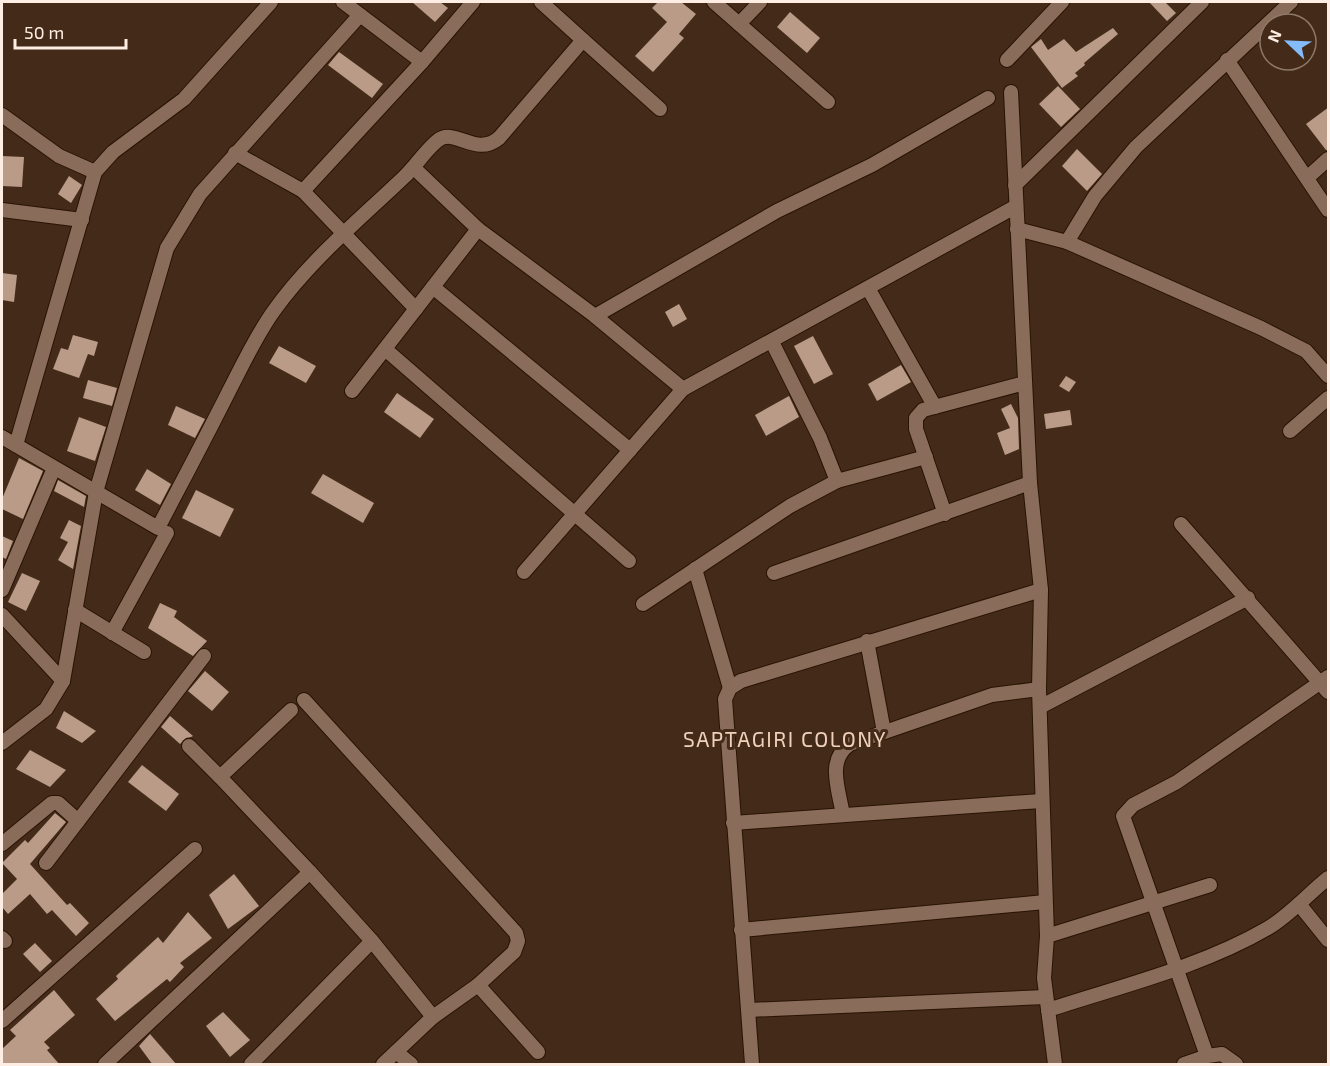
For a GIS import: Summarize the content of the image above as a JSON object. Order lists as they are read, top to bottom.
{
  "districts": ["SAPTAGIRI COLONY"],
  "scale_bar": "50 m",
  "north": "top left"
}
